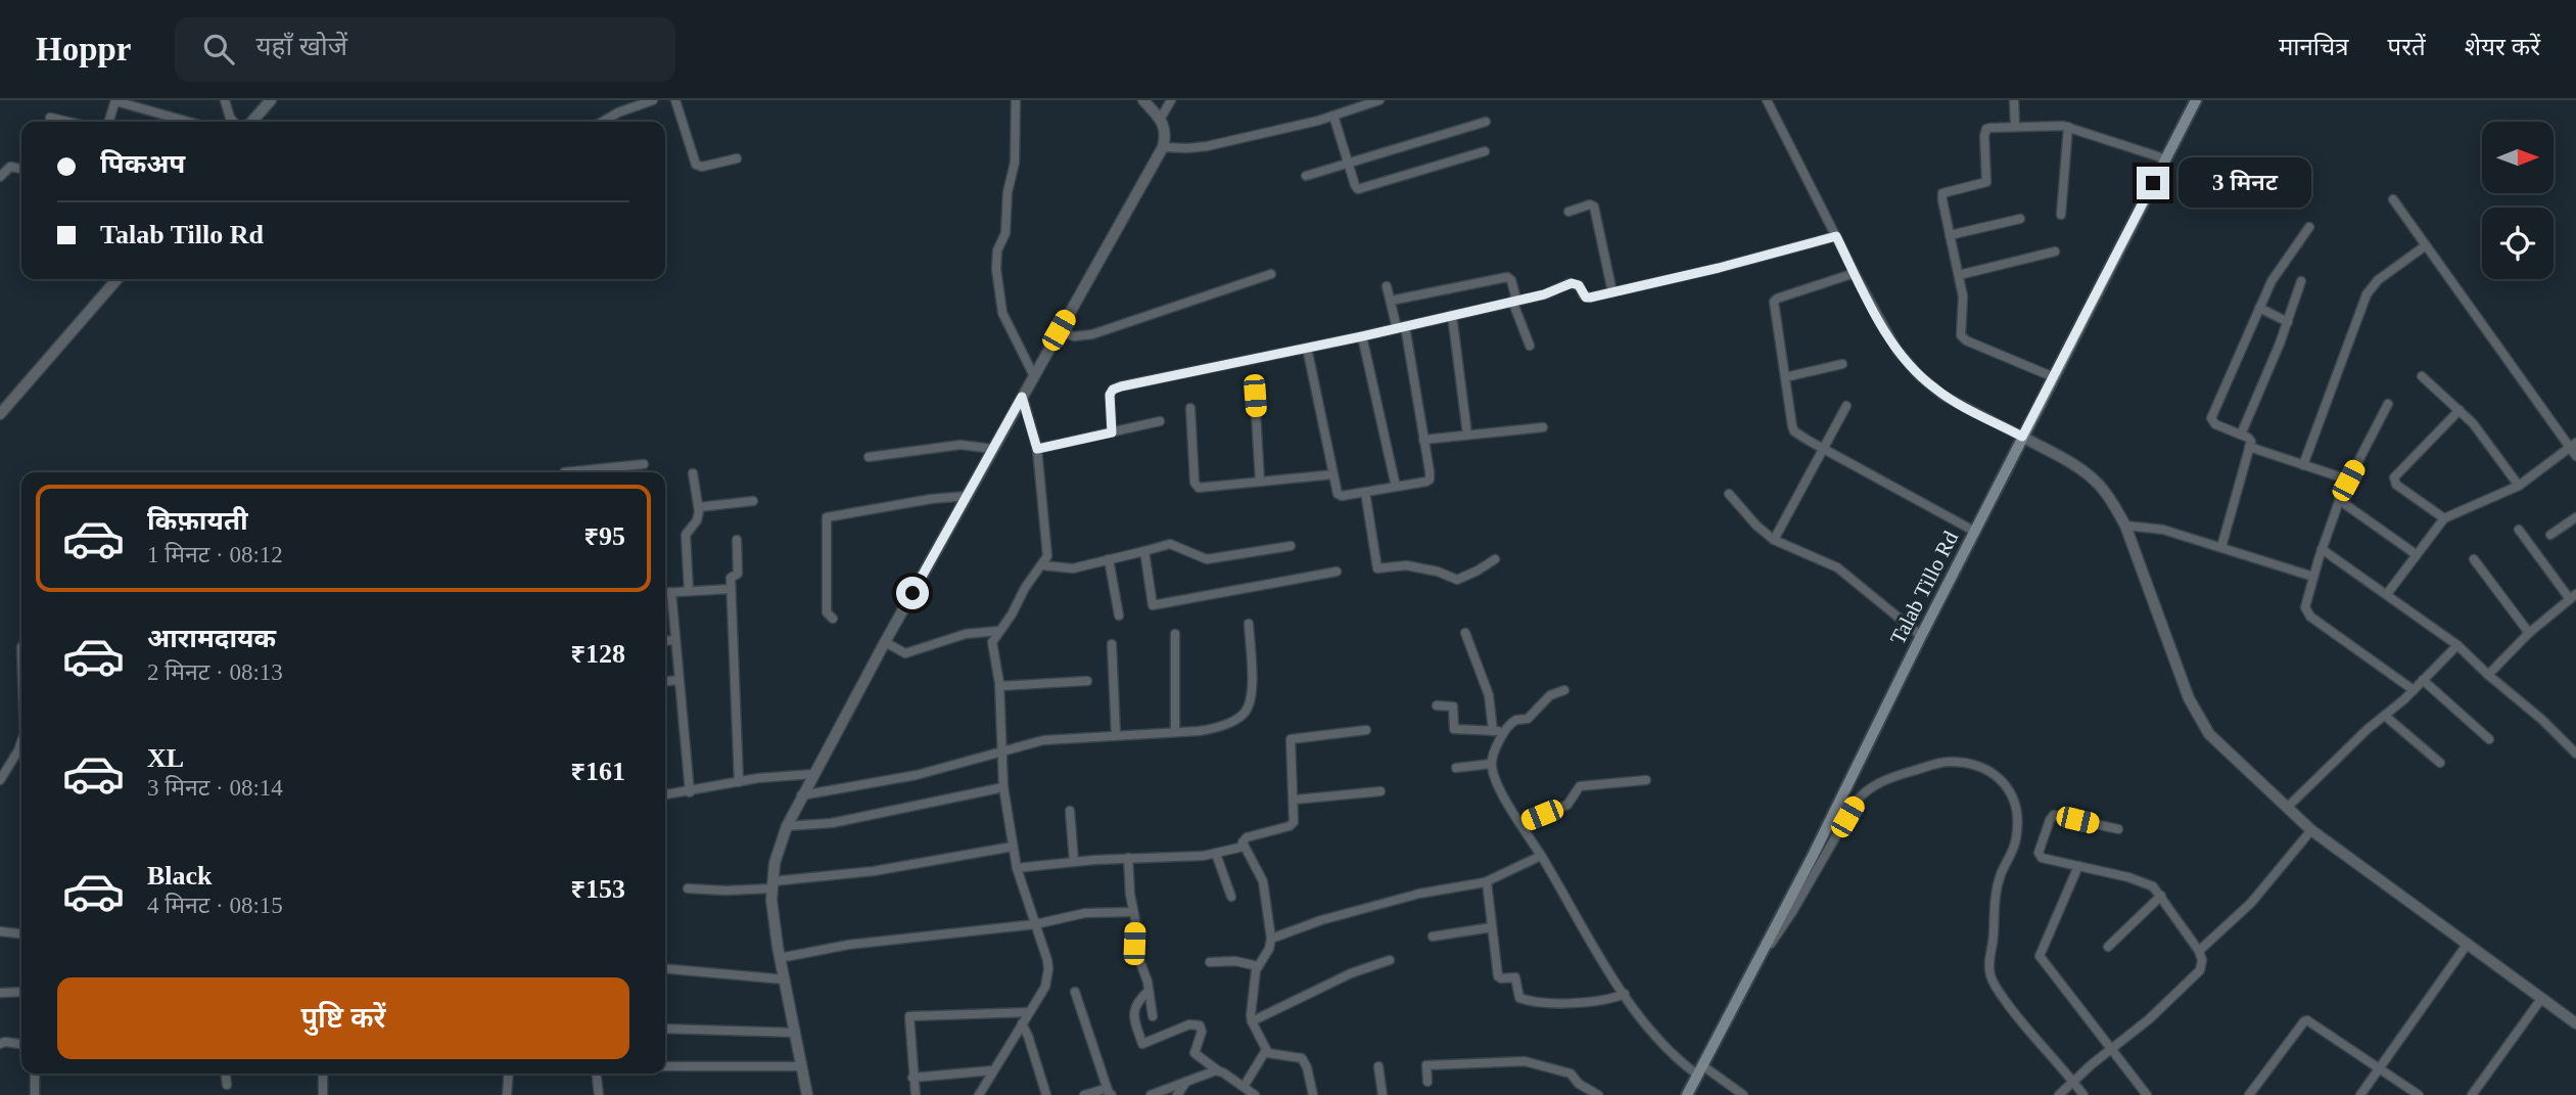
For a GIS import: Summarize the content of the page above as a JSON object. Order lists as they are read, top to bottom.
{
  "streets": {
    "main road": ["Talab Tillo Rd"]
  },
  "north": "right",
  "page": {
    "header": "Hoppr",
    "search": "यहाँ खोजें",
    "nav": ["मानचित्र", "परतें", "शेयर करें"],
    "banner": ["पिकअप", "Talab Tillo Rd"],
    "bubble": "3 मिनट",
    "list": [
      {
        "name": "किफ़ायती",
        "note": "1 मिनट · 08:12",
        "value": "₹95"
      },
      {
        "name": "आरामदायक",
        "note": "2 मिनट · 08:13",
        "value": "₹128"
      },
      {
        "name": "XL",
        "note": "3 मिनट · 08:14",
        "value": "₹161"
      },
      {
        "name": "Black",
        "note": "4 मिनट · 08:15",
        "value": "₹153"
      }
    ],
    "buttons": "पुष्टि करें"
  }
}
